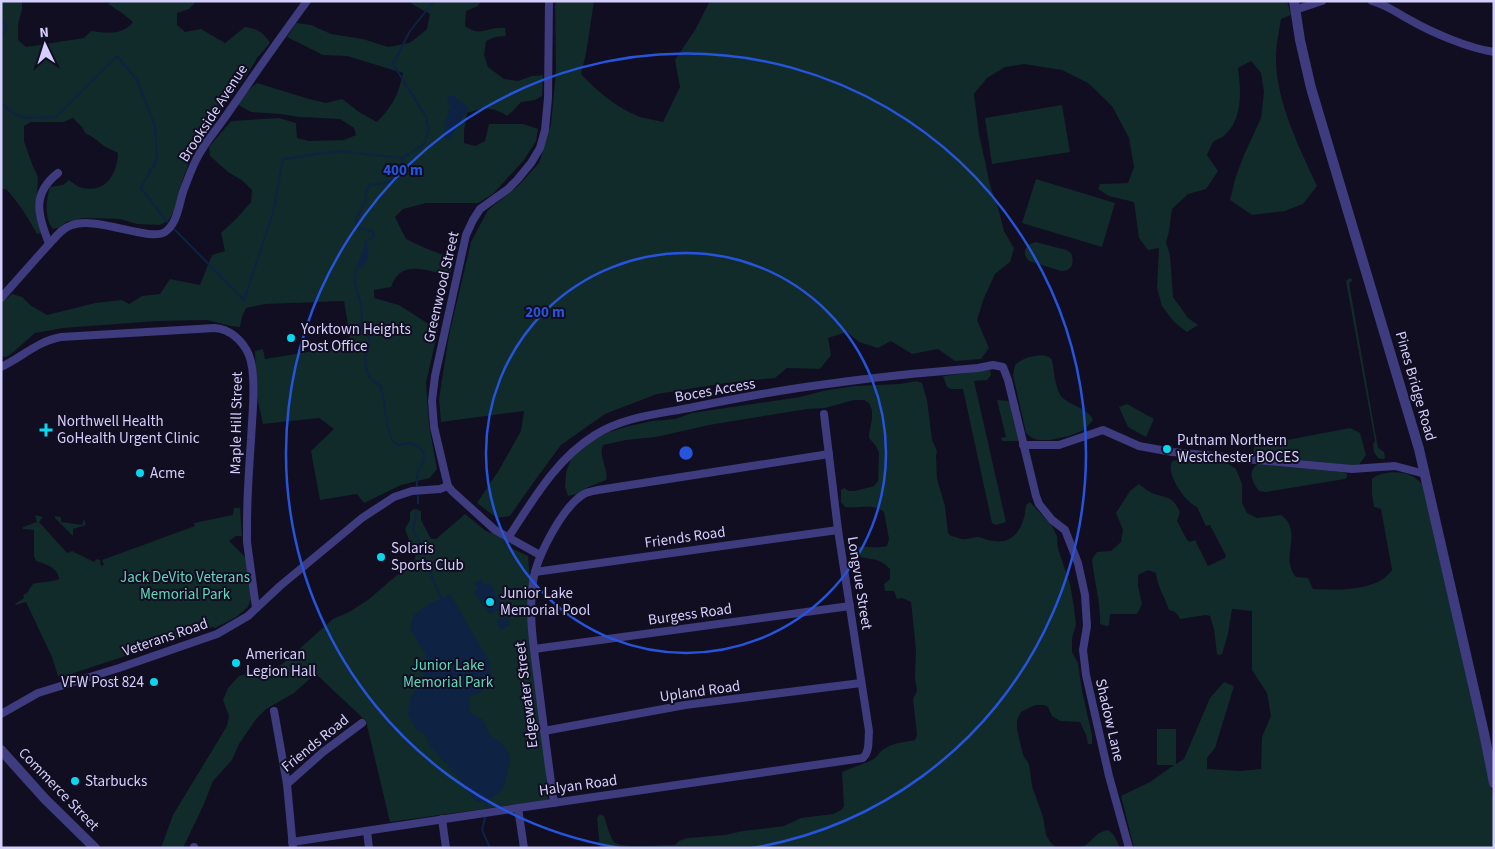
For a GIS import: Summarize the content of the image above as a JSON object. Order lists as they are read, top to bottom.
{
  "streets": {
    "street": [
      "Brookside Avenue",
      "Greenwood Street",
      "Pines Bridge Road",
      "Boces Access",
      "Maple Hill Street",
      "Friends Road",
      "Longvue Street",
      "Burgess Road",
      "Veterans Road",
      "Upland Road",
      "Edgewater Street",
      "Shadow Lane",
      "Halyan Road",
      "Commerce Street"
    ]
  },
  "crossings": [
    ["Greenwood Street", "Veterans Road"],
    ["Boces Access", "Shadow Lane"],
    ["Maple Hill Street", "Veterans Road"],
    ["Friends Road", "Longvue Street"],
    ["Friends Road", "Edgewater Street"],
    ["Longvue Street", "Burgess Road"],
    ["Longvue Street", "Upland Road"],
    ["Longvue Street", "Edgewater Street"],
    ["Longvue Street", "Halyan Road"],
    ["Burgess Road", "Edgewater Street"],
    ["Upland Road", "Edgewater Street"],
    ["Edgewater Street", "Halyan Road"]
  ],
  "parks": ["Jack DeVito Veterans Memorial Park", "Junior Lake Memorial Park"],
  "places": {
    "other": [
      "Yorktown Heights Post Office",
      "Putnam Northern Westchester BOCES",
      "Acme",
      "Solaris Sports Club",
      "Junior Lake Memorial Pool",
      "American Legion Hall",
      "VFW Post 824",
      "Starbucks"
    ],
    "health": ["Northwell Health GoHealth Urgent Clinic"]
  },
  "north": "top",
  "rings": ["400 m", "200 m"]
}
